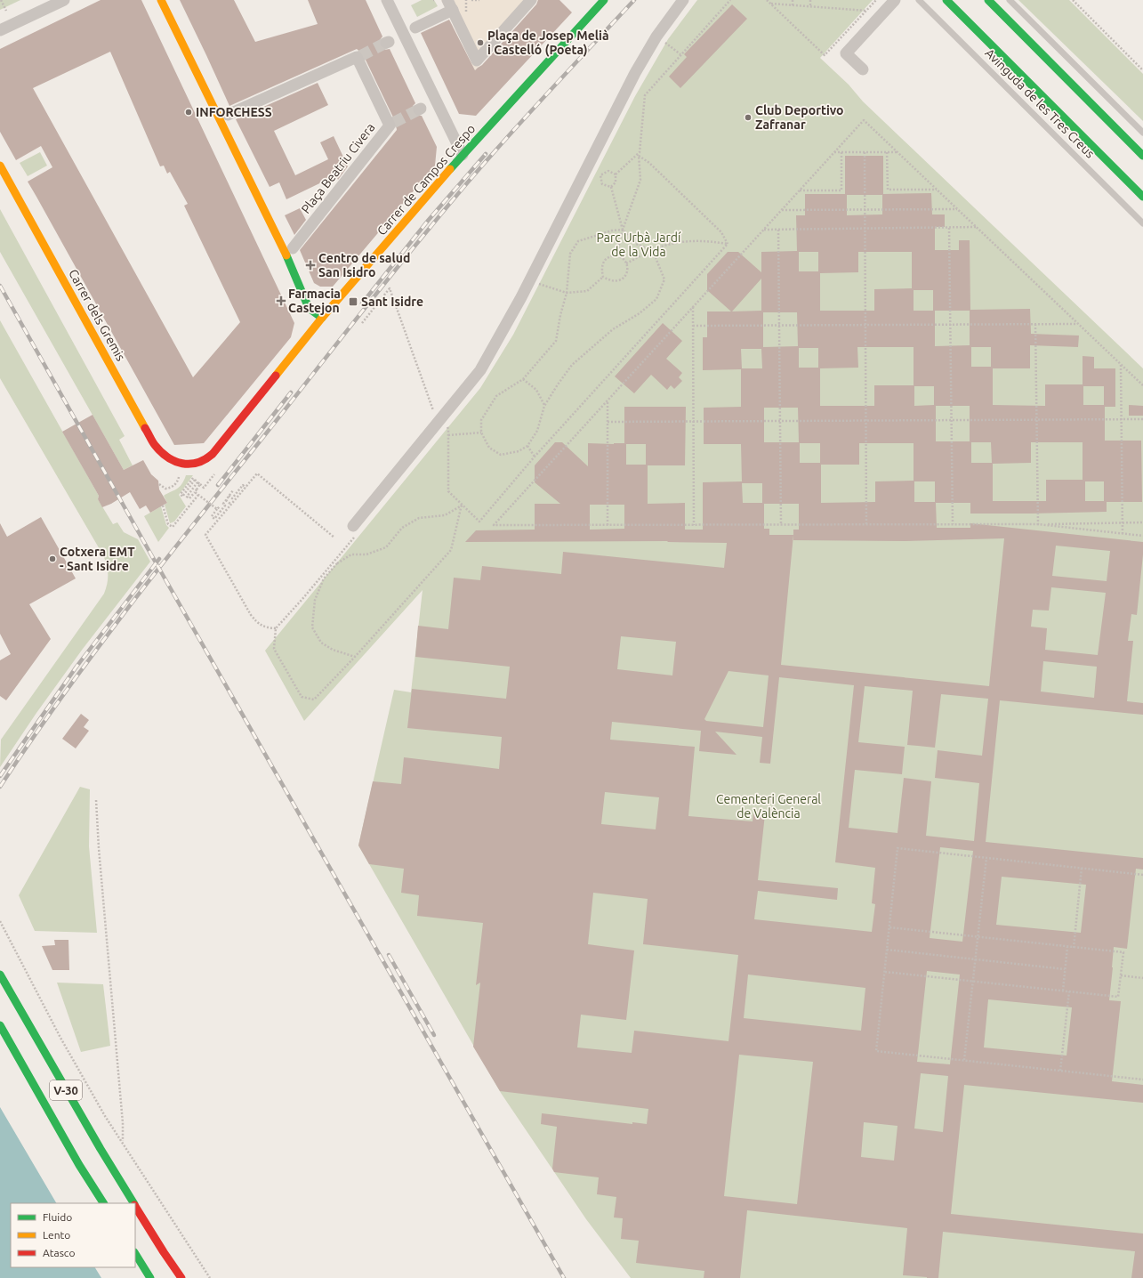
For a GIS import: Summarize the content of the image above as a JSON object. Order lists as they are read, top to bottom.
{
  "streets": {
    "main road": [
      "Avinguda de les Tres Creus",
      "Carrer de Campos Crespo",
      "Carrer dels Gremis",
      "V-30"
    ],
    "street": ["Plaça Beatriu Civera"]
  },
  "crossings": [
    ["Carrer de Campos Crespo", "Carrer dels Gremis"]
  ],
  "parks": ["Parc Urbà Jardí de la Vida", "Cementeri General de València"],
  "places": {
    "other": [
      "Plaça de Josep Melià i Castelló (Poeta)",
      "INFORCHESS",
      "Club Deportivo Zafranar",
      "Cotxera EMT - Sant Isidre"
    ],
    "health": ["Centro de salud San Isidro", "Farmacia Castejon"],
    "transit": ["Sant Isidre"]
  },
  "legend": ["Fluido", "Lento", "Atasco"]
}
